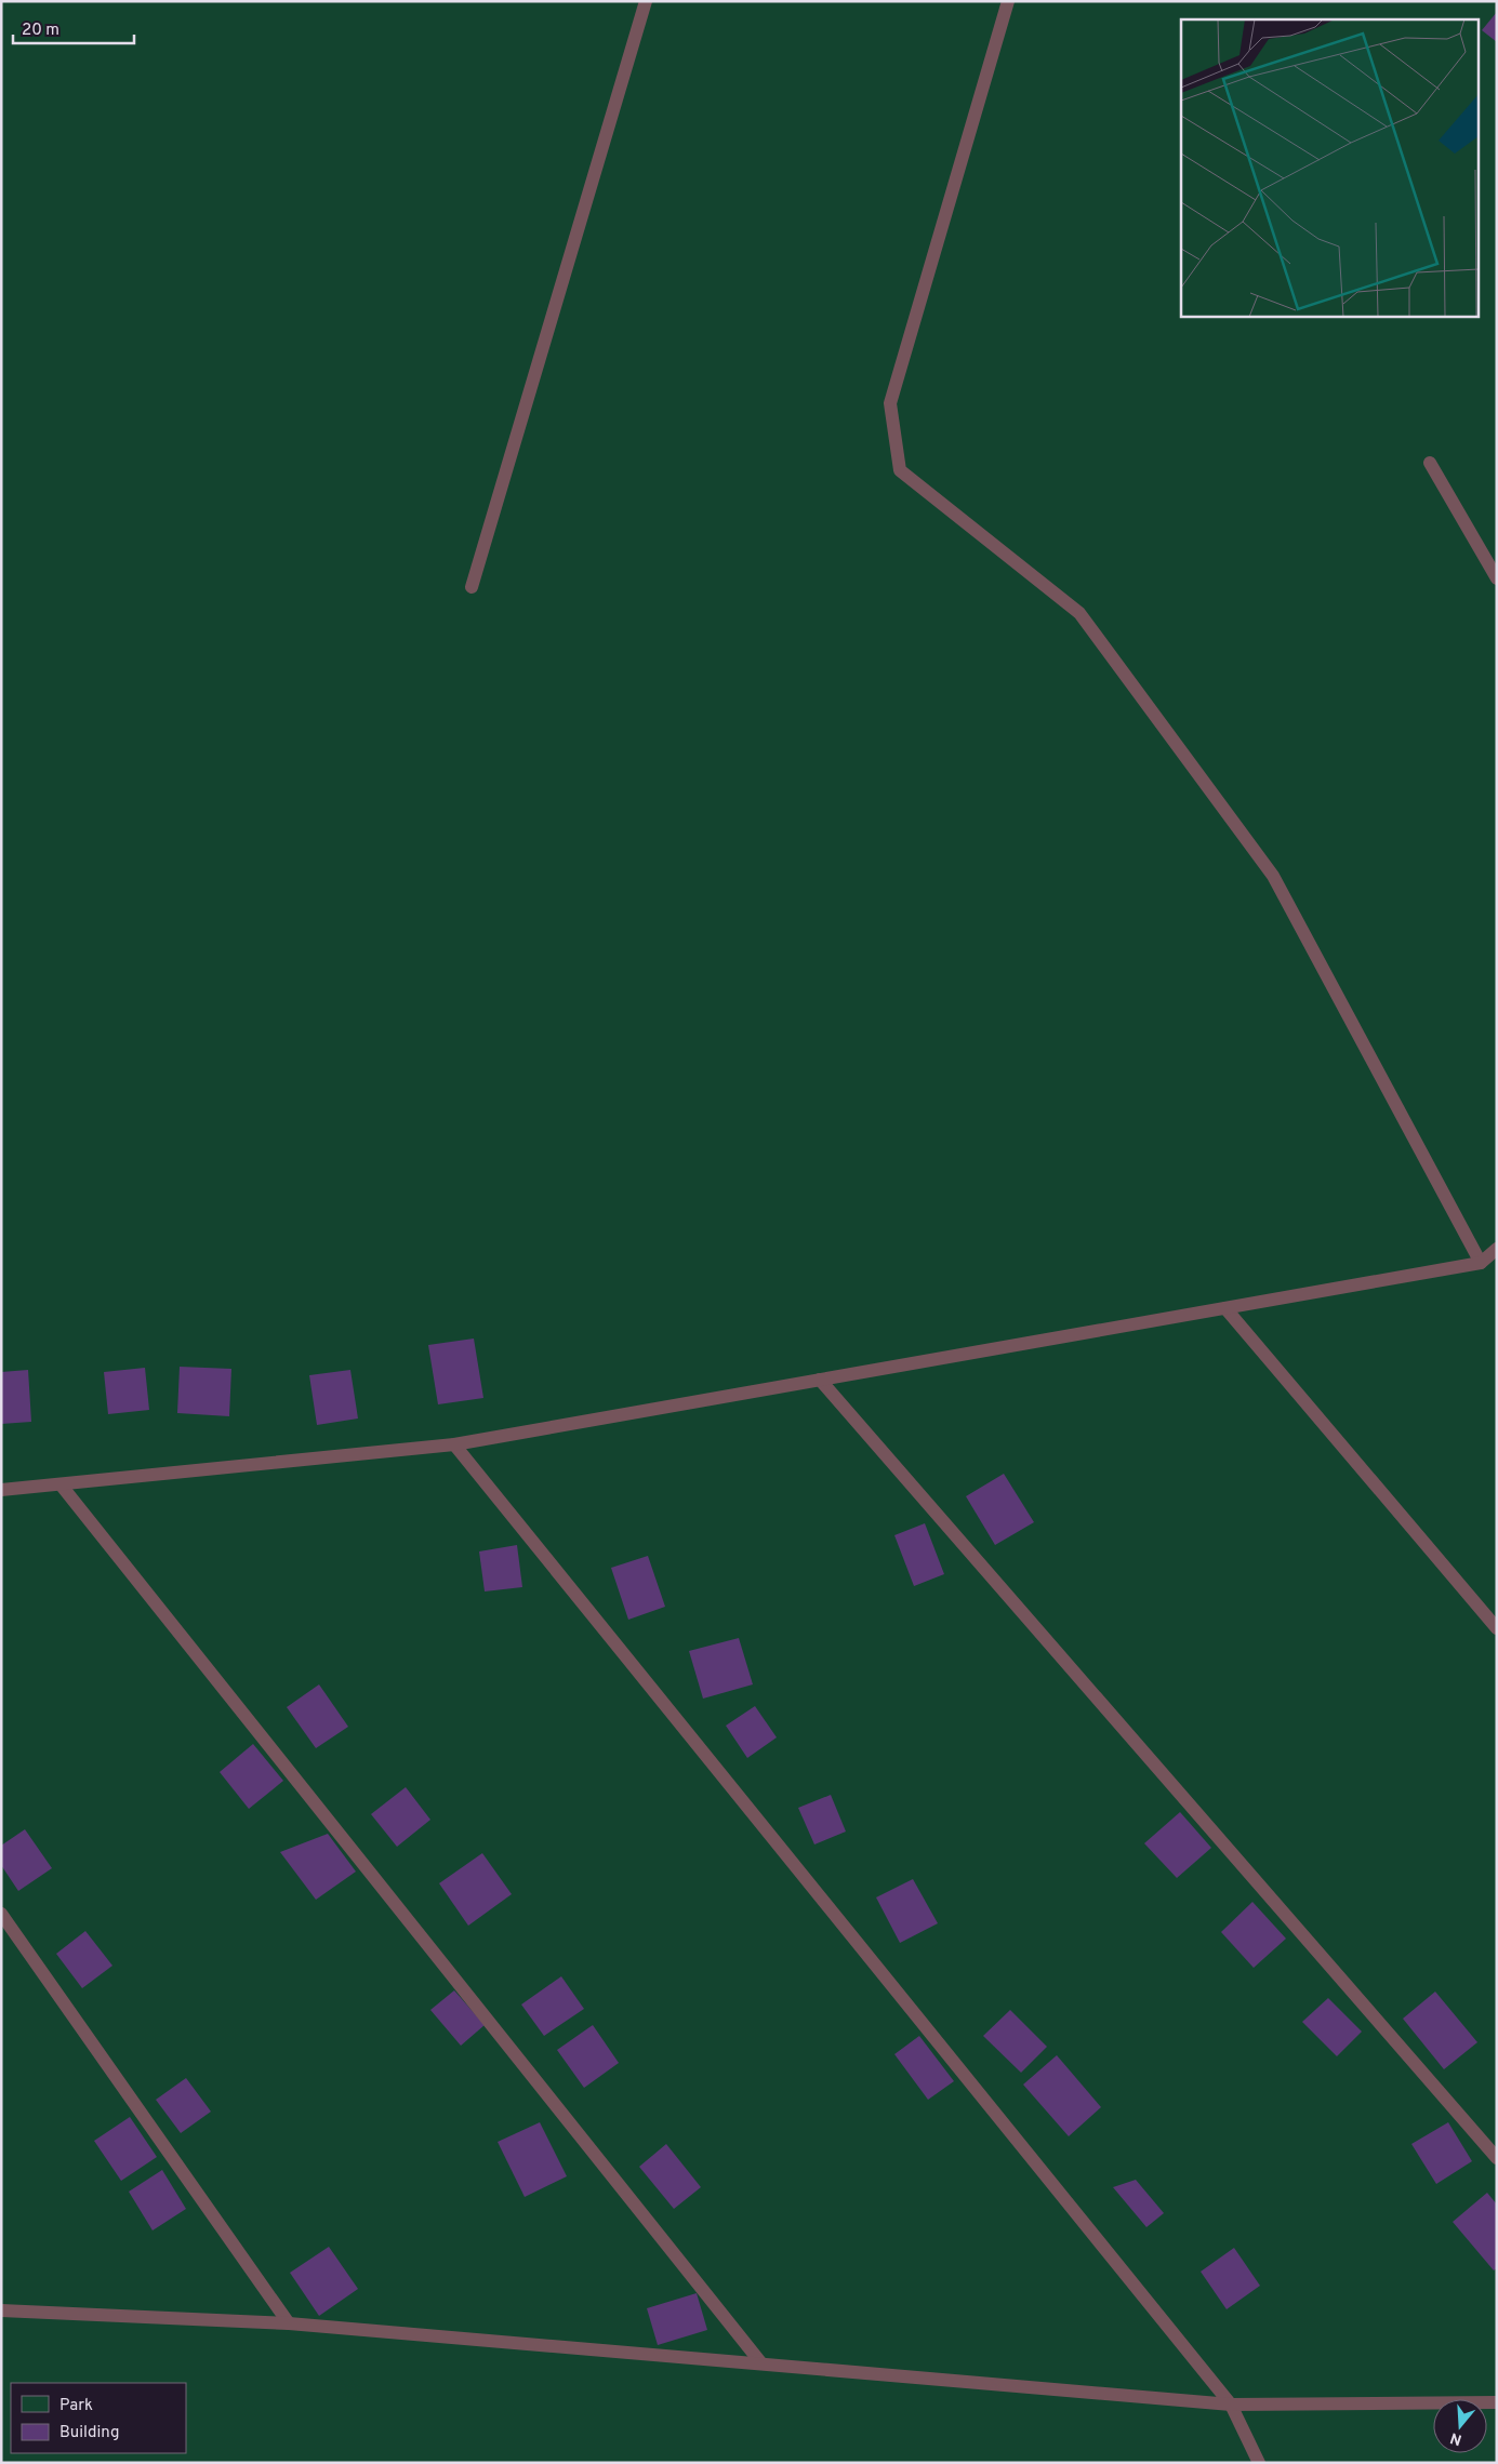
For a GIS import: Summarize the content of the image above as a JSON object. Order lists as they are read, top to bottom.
{
  "legend": ["Park", "Building"],
  "scale_bar": "20 m",
  "north": "bottom"
}
